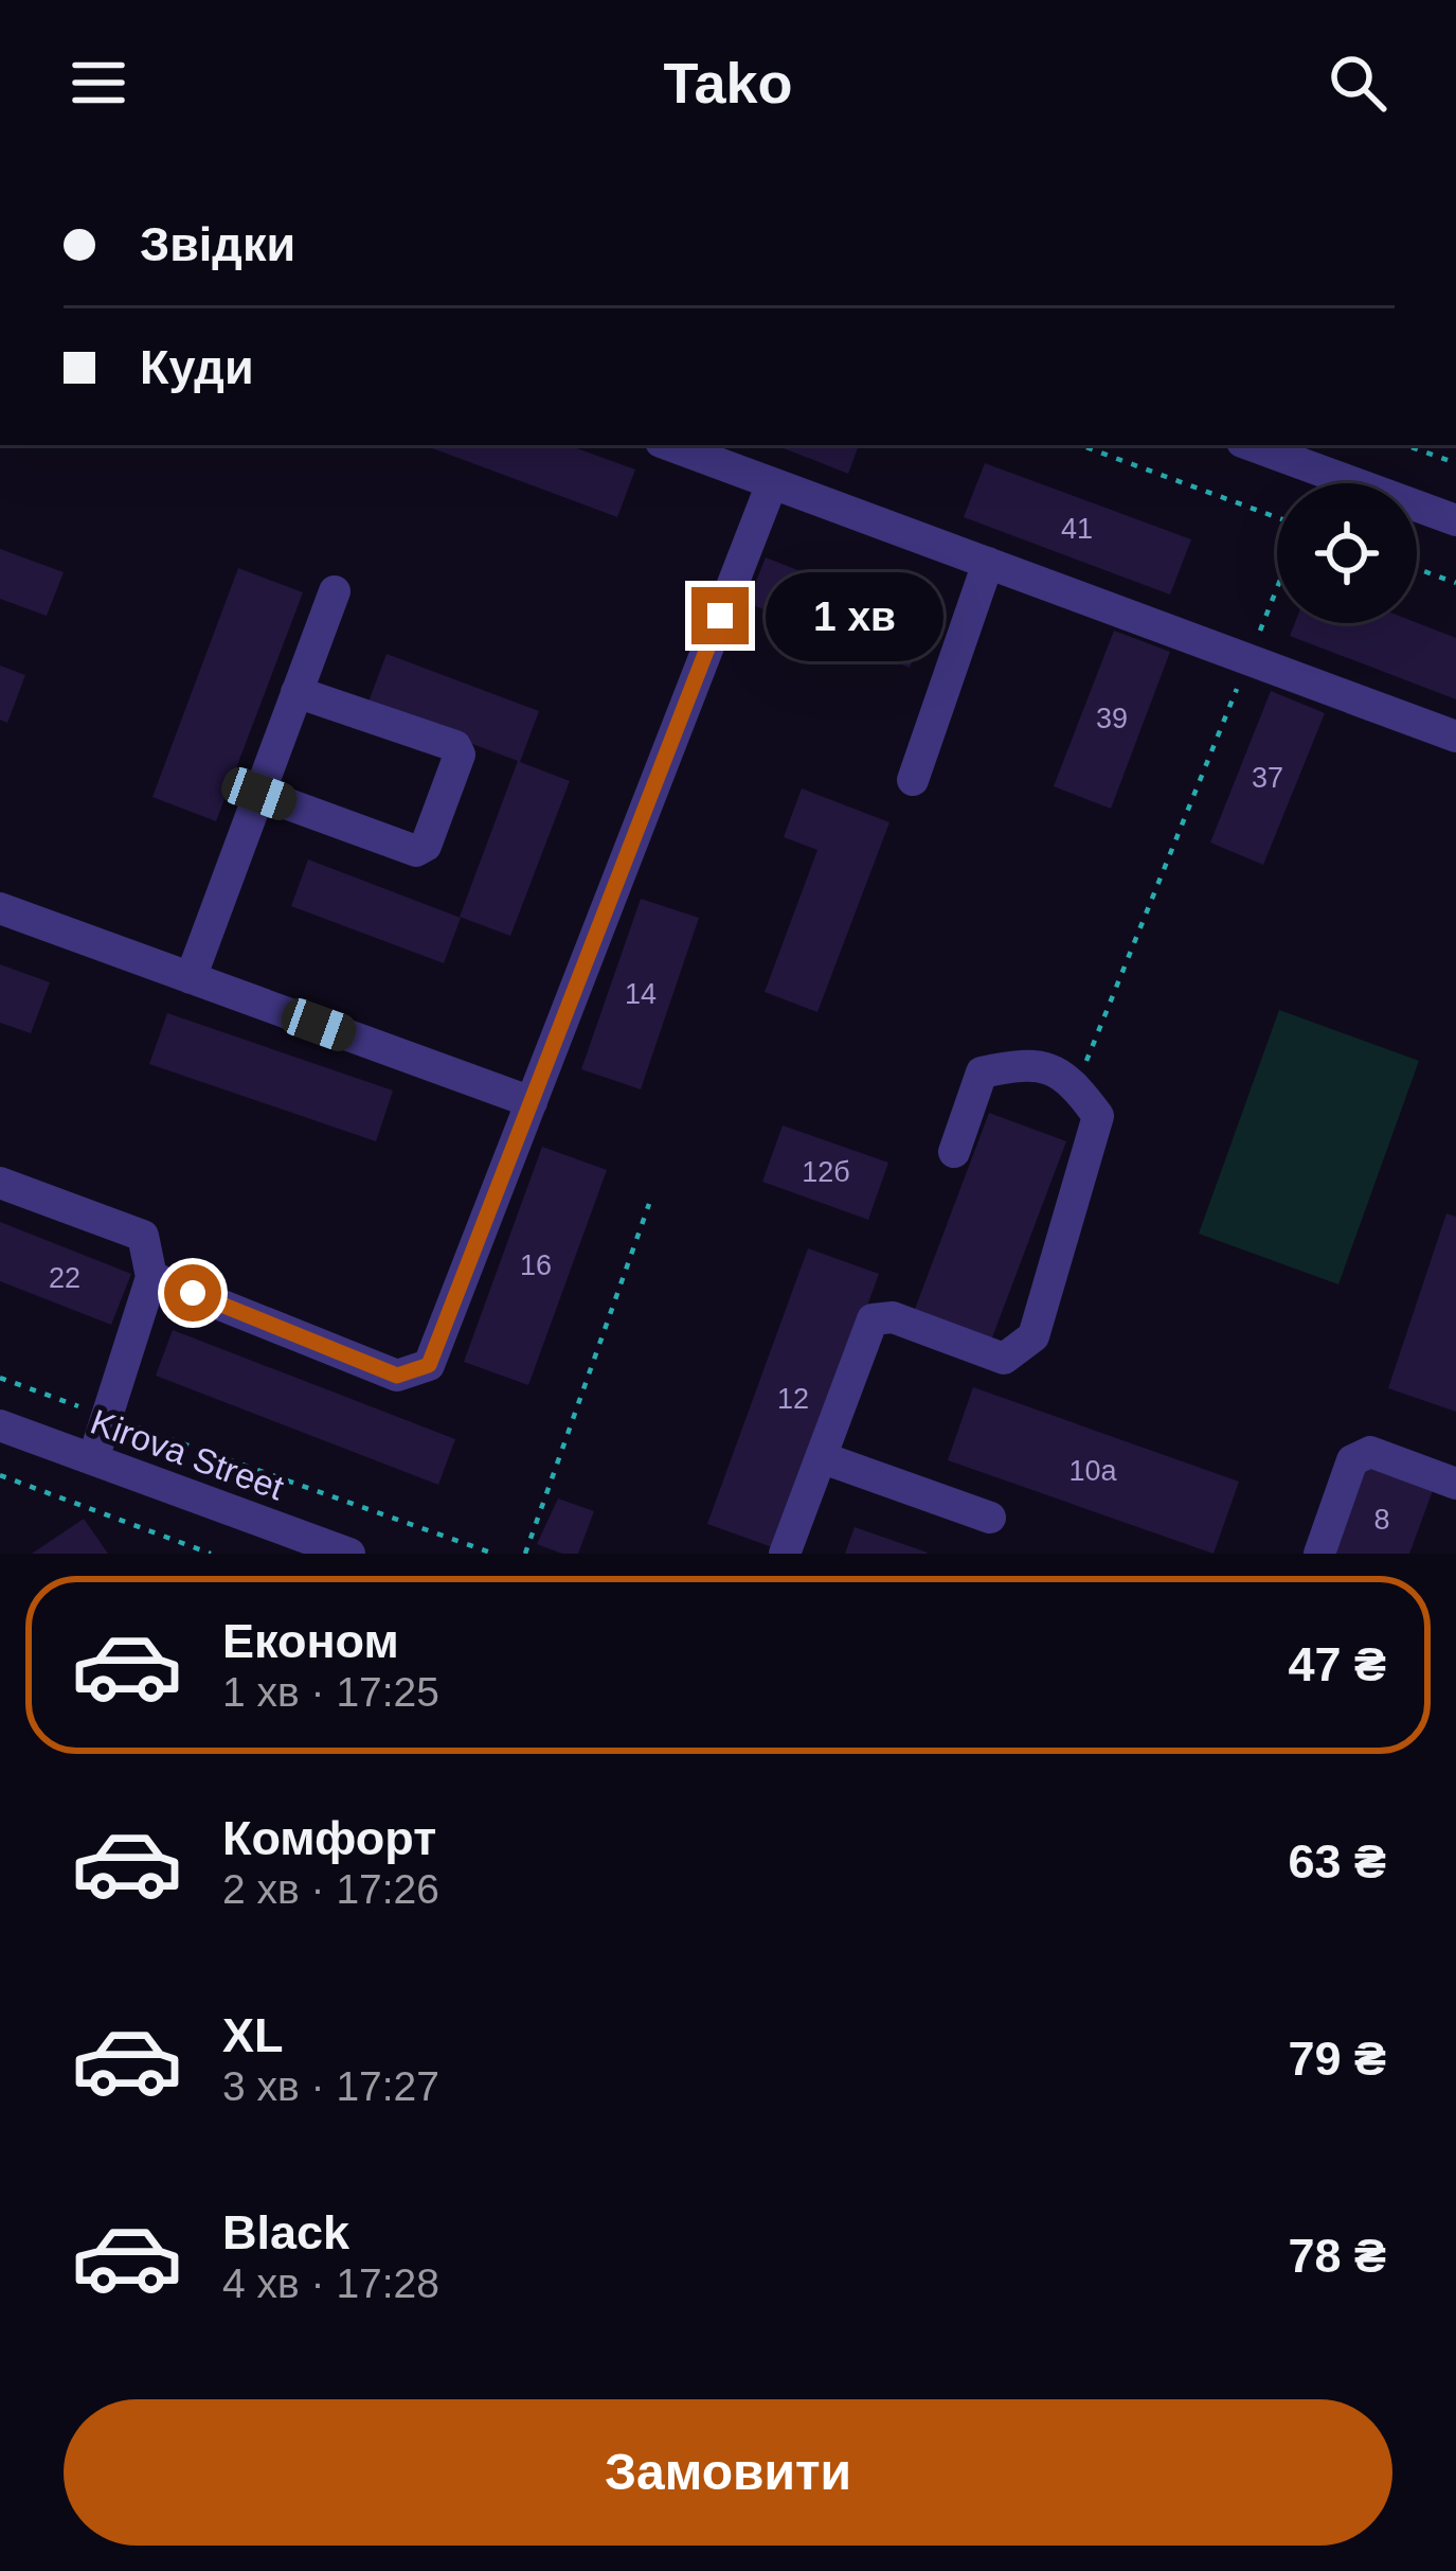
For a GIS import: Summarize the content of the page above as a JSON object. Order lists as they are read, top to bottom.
{
  "streets": {
    "street": ["Kirova Street"]
  },
  "house_numbers": [
    "41",
    "39",
    "37",
    "14",
    "12б",
    "16",
    "22",
    "12",
    "10а",
    "8"
  ],
  "page": {
    "header": "Tako",
    "banner": ["Звідки", "Куди"],
    "bubble": "1 хв",
    "list": [
      {
        "name": "Економ",
        "note": "1 хв · 17:25",
        "value": "47 ₴"
      },
      {
        "name": "Комфорт",
        "note": "2 хв · 17:26",
        "value": "63 ₴"
      },
      {
        "name": "XL",
        "note": "3 хв · 17:27",
        "value": "79 ₴"
      },
      {
        "name": "Black",
        "note": "4 хв · 17:28",
        "value": "78 ₴"
      }
    ],
    "buttons": "Замовити"
  }
}
